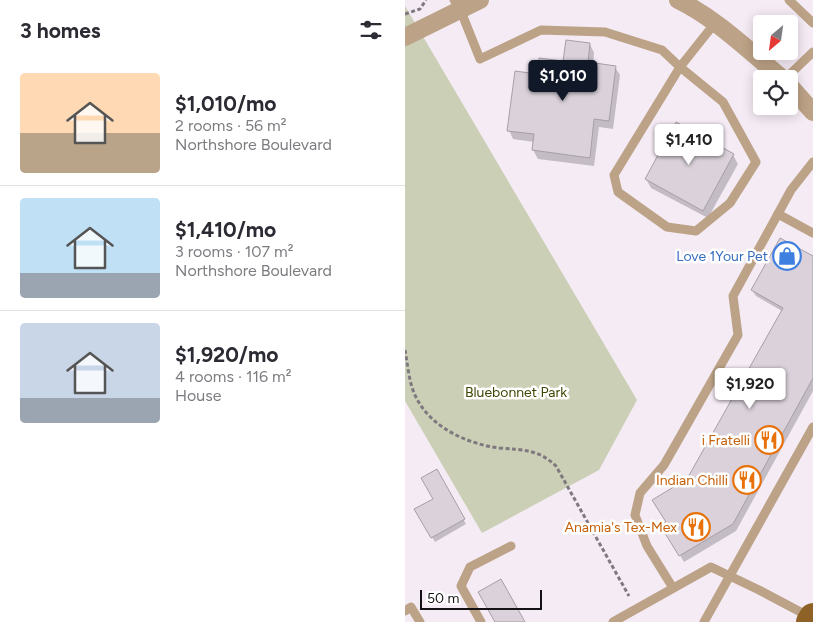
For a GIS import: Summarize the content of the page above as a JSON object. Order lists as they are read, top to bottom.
{
  "parks": ["Bluebonnet Park"],
  "places": {
    "shop": ["Love 1Your Pet"],
    "restaurant": ["i Fratelli", "Indian Chilli", "Anamia's Tex-Mex"]
  },
  "scale_bar": "50 m",
  "north": "bottom left",
  "page": {
    "heading": "3 homes",
    "list": [
      {
        "name": "$1,010/mo",
        "note": "2 rooms · 56 m² · Northshore Boulevard"
      },
      {
        "name": "$1,410/mo",
        "note": "3 rooms · 107 m² · Northshore Boulevard"
      },
      {
        "name": "$1,920/mo",
        "note": "4 rooms · 116 m² · House"
      }
    ],
    "price": ["$1,010", "$1,410", "$1,920"],
    "scale": "50 m"
  }
}
